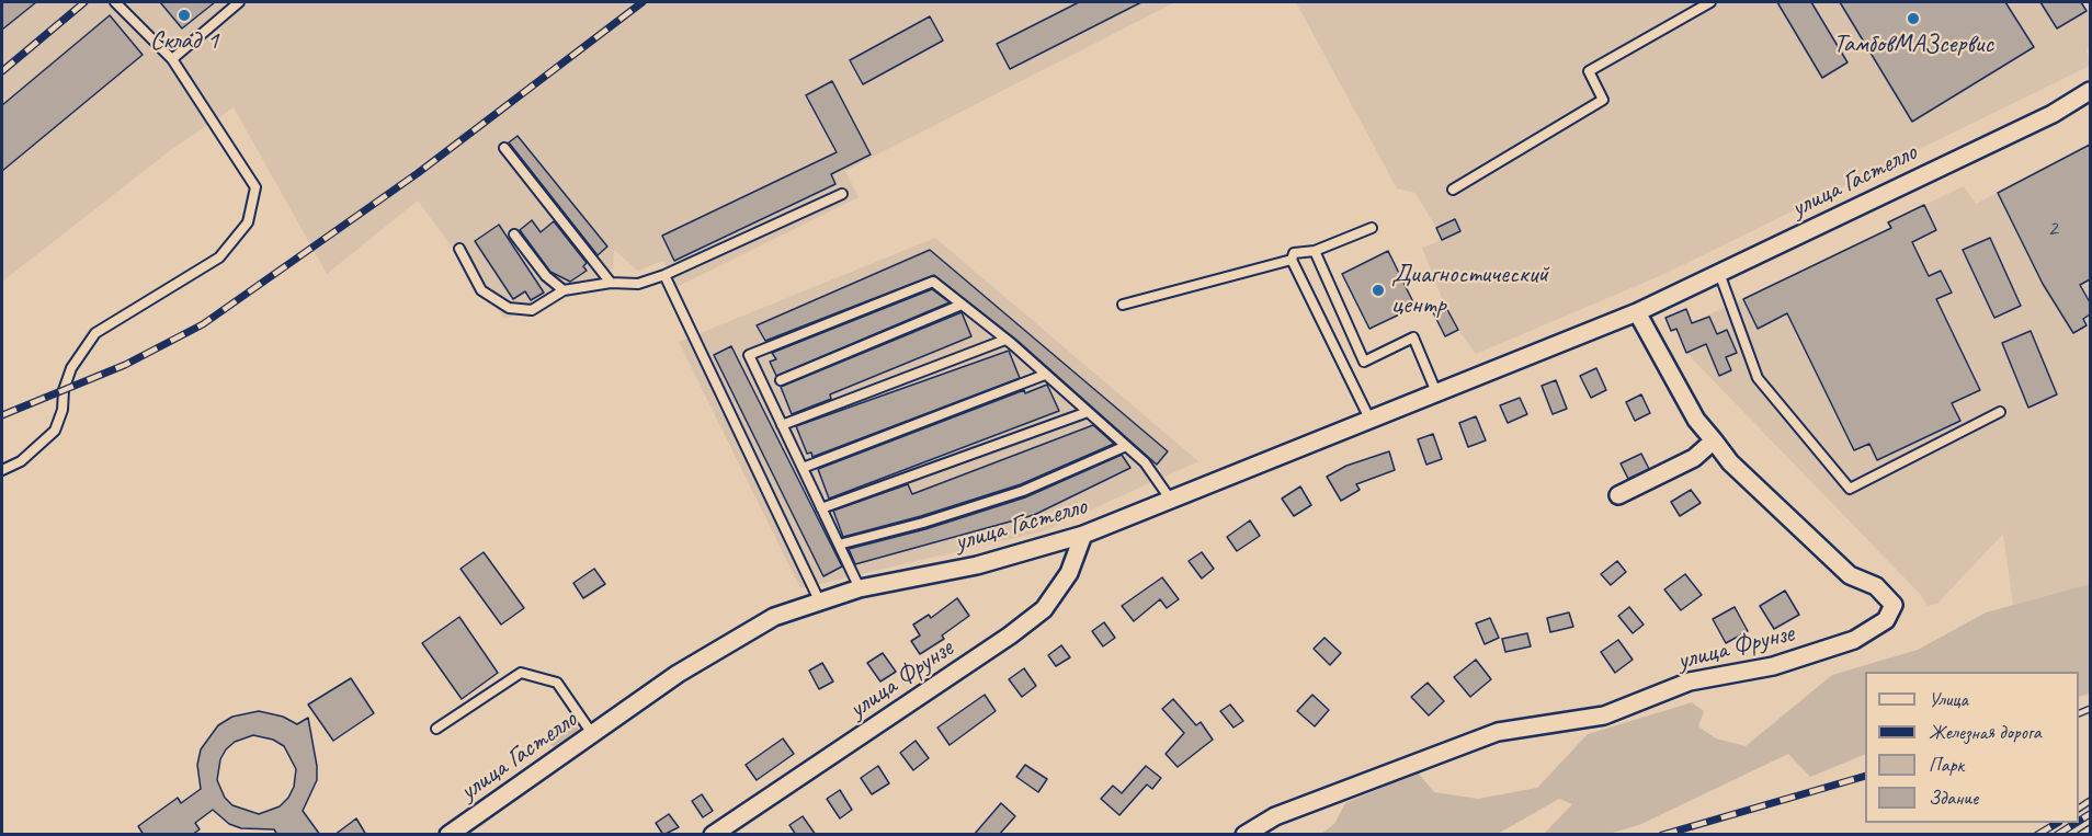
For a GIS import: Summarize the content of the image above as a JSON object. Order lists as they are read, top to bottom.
{
  "streets": {
    "street": ["улица Гастелло", "улица Фрунзе"]
  },
  "crossings": [
    ["улица Гастелло", "улица Фрунзе"]
  ],
  "places": ["Склад 1", "ТамбовМАЗсервис", "Диагностический центр"],
  "house_numbers": ["2"],
  "legend": [
    "Улица",
    "Железная дорога",
    "Парк",
    "Здание"
  ]
}
